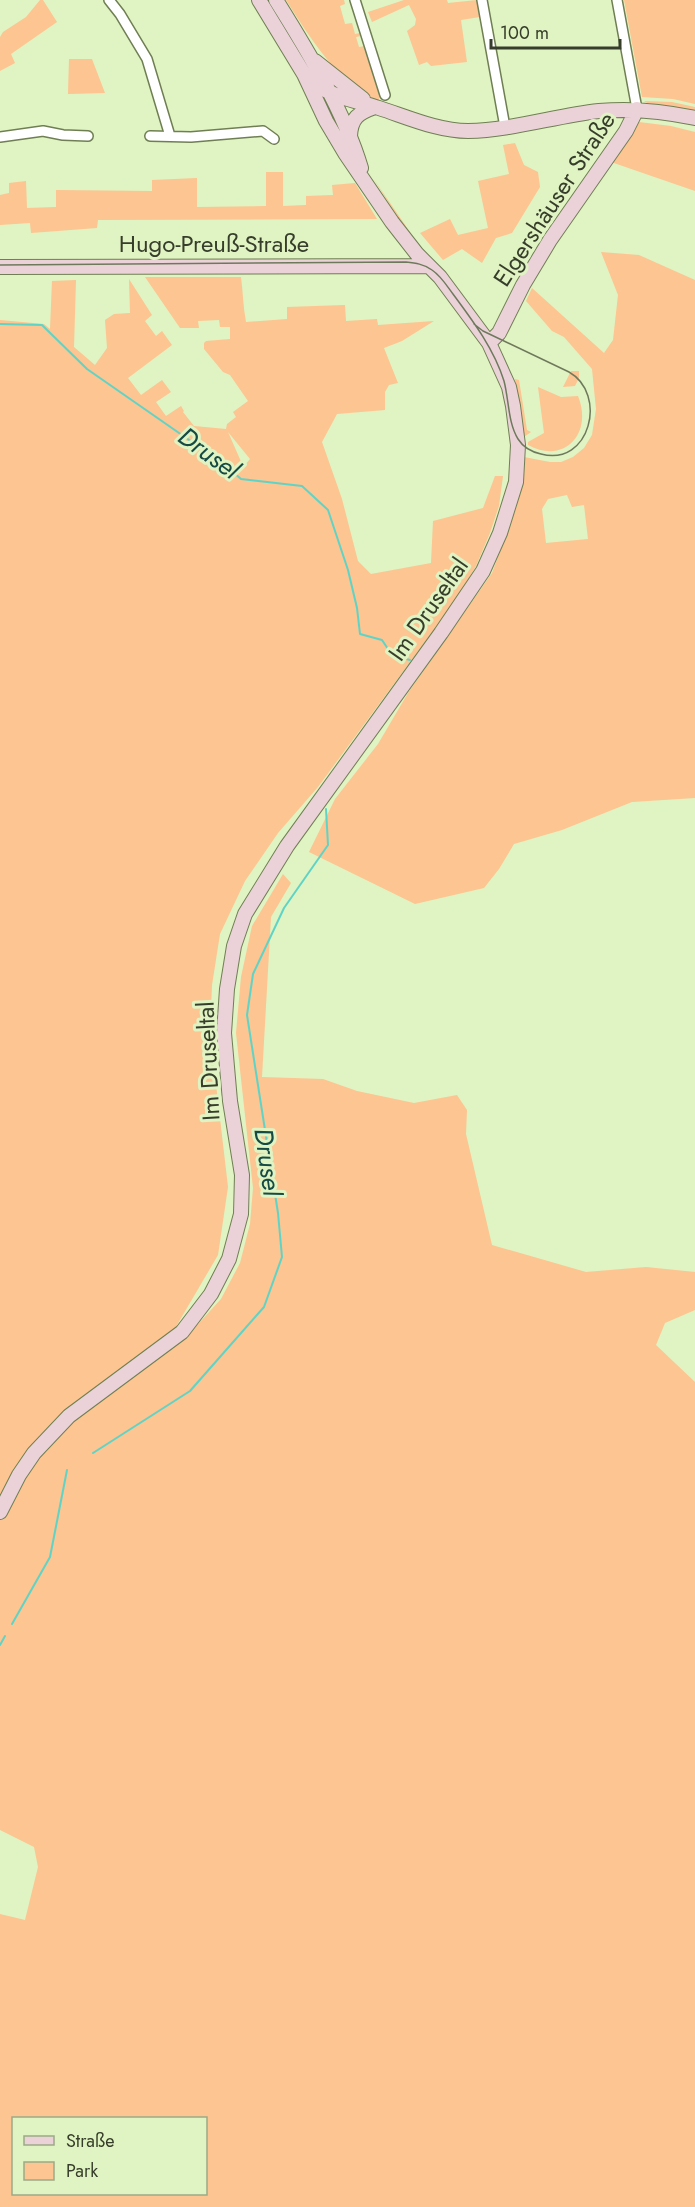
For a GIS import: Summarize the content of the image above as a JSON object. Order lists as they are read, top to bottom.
{
  "streets": {
    "main road": ["Elgershäuser Straße", "Hugo-Preuß-Straße", "Im Druseltal"]
  },
  "crossings": [
    ["Elgershäuser Straße", "Im Druseltal"],
    ["Hugo-Preuß-Straße", "Im Druseltal"]
  ],
  "water": ["Drusel"],
  "legend": ["Straße", "Park"],
  "scale_bar": "100 m"
}
